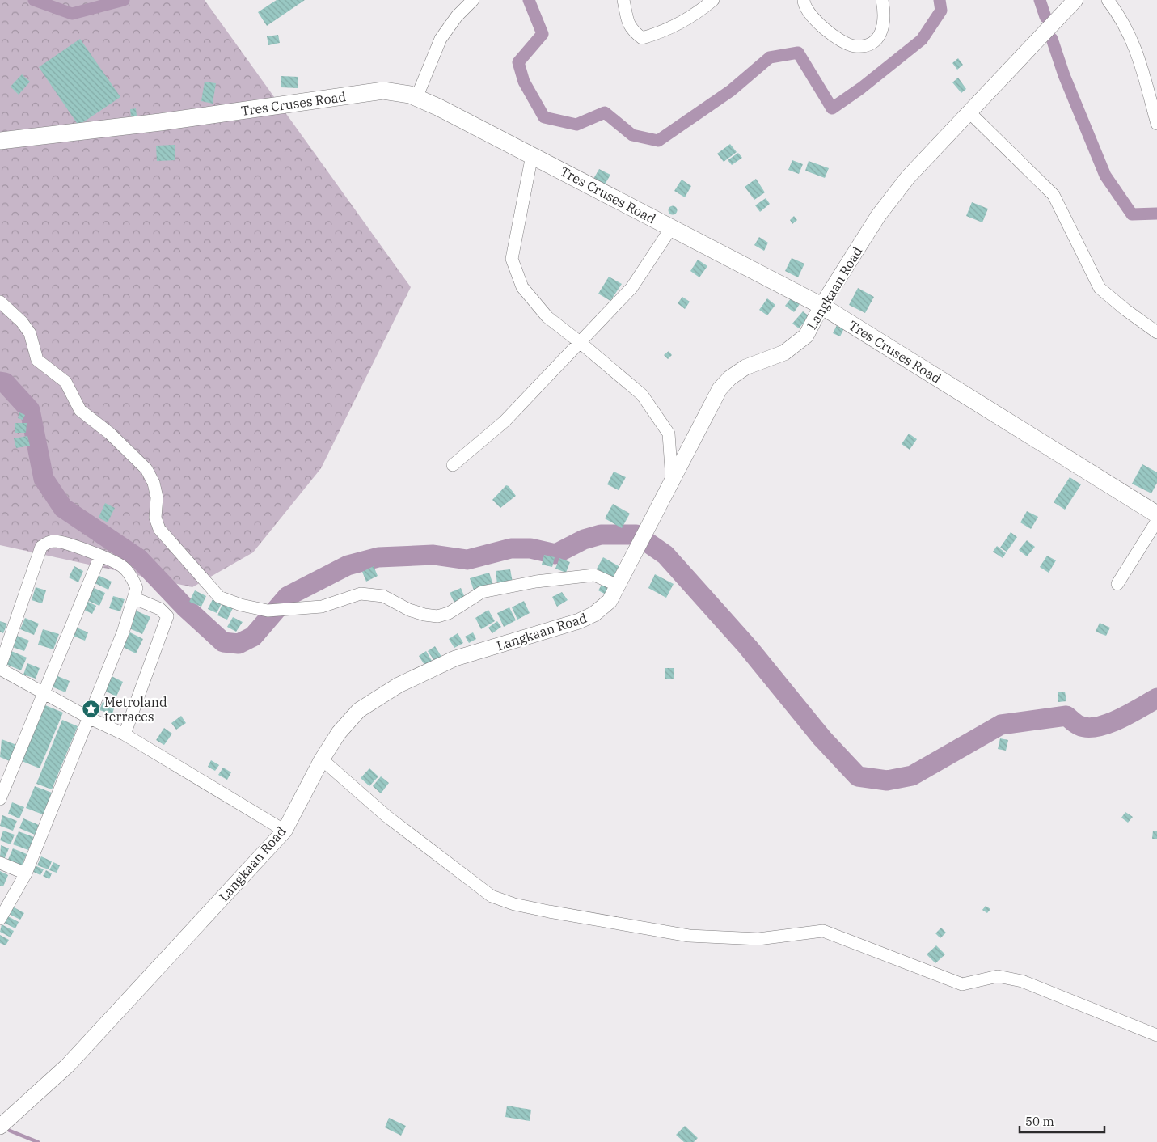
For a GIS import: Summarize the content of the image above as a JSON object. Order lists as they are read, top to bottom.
{
  "streets": {
    "main road": ["Tres Cruses Road"],
    "street": ["Langkaan Road"]
  },
  "crossings": [
    ["Tres Cruses Road", "Langkaan Road"]
  ],
  "places": {
    "place": ["Metroland terraces"]
  },
  "scale_bar": "50 m"
}
